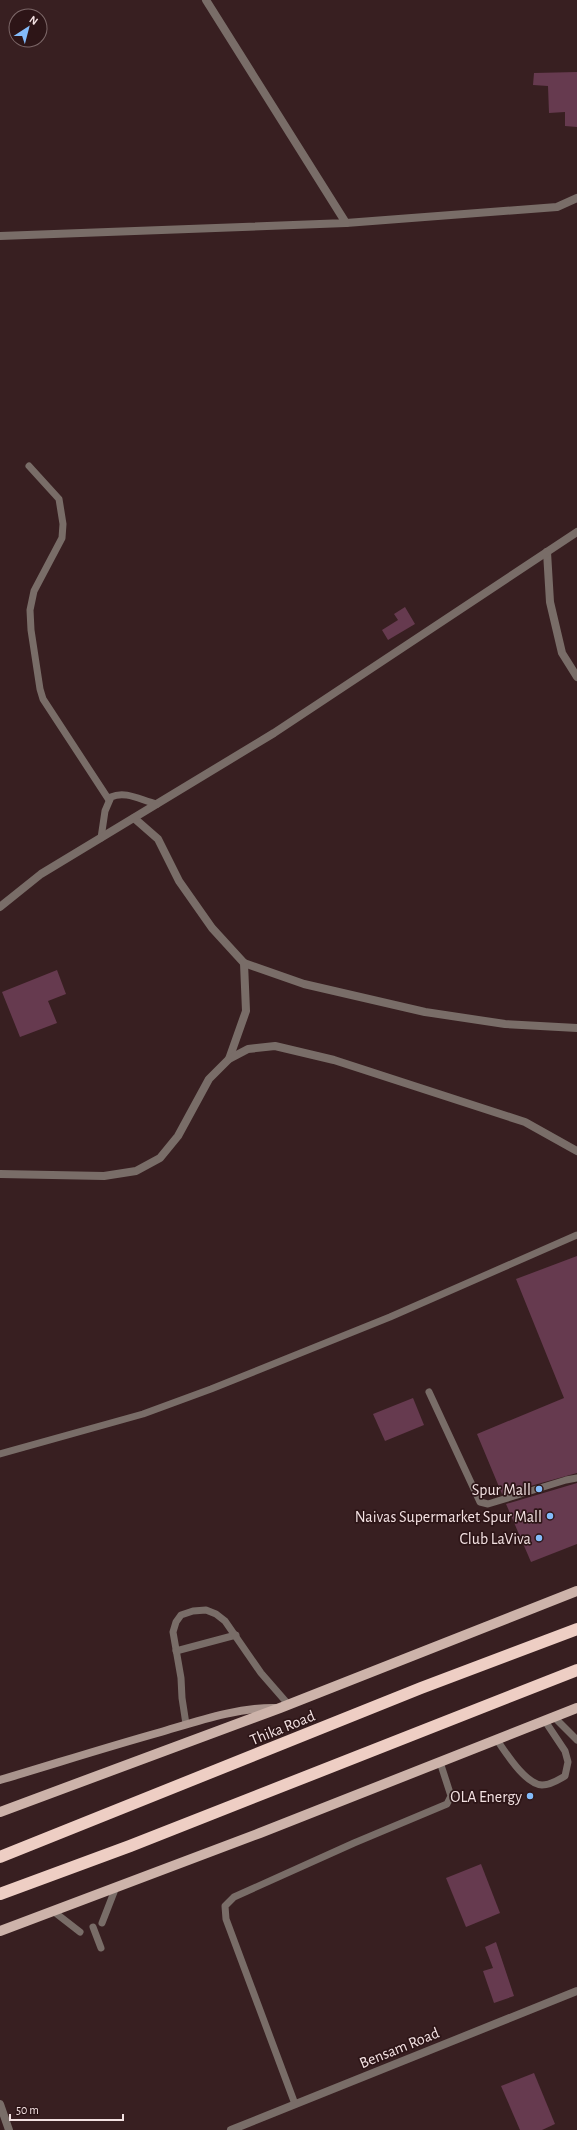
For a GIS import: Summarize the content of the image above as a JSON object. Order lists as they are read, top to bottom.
{
  "streets": {
    "highway": ["Thika Road"],
    "street": ["Bensam Road"]
  },
  "places": [
    "Spur Mall",
    "Naivas Supermarket Spur Mall",
    "Club LaViva",
    "OLA Energy"
  ],
  "scale_bar": "50 m",
  "north": "top right"
}
